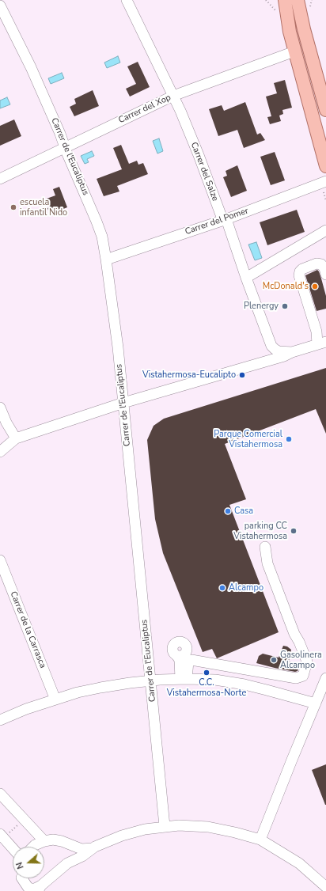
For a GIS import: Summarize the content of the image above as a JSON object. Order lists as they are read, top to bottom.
{
  "streets": {
    "street": [
      "Carrer del Xop",
      "Carrer de l'Eucaliptus",
      "Carrer del Salze",
      "Carrer del Pomer",
      "Carrer de la Carrasca"
    ]
  },
  "crossings": [
    ["Carrer del Xop", "Carrer de l'Eucaliptus"],
    ["Carrer del Xop", "Carrer del Salze"],
    ["Carrer de l'Eucaliptus", "Carrer del Pomer"],
    ["Carrer del Salze", "Carrer del Pomer"]
  ],
  "places": [
    "escuela infantil Nido",
    "McDonald's",
    "Plenergy",
    "Vistahermosa-Eucalipto",
    "Parque Comercial Vistahermosa",
    "Casa",
    "parking CC Vistahermosa",
    "Alcampo",
    "Gasolinera Alcampo",
    "C.C. Vistahermosa-Norte"
  ],
  "north": "left"
}
